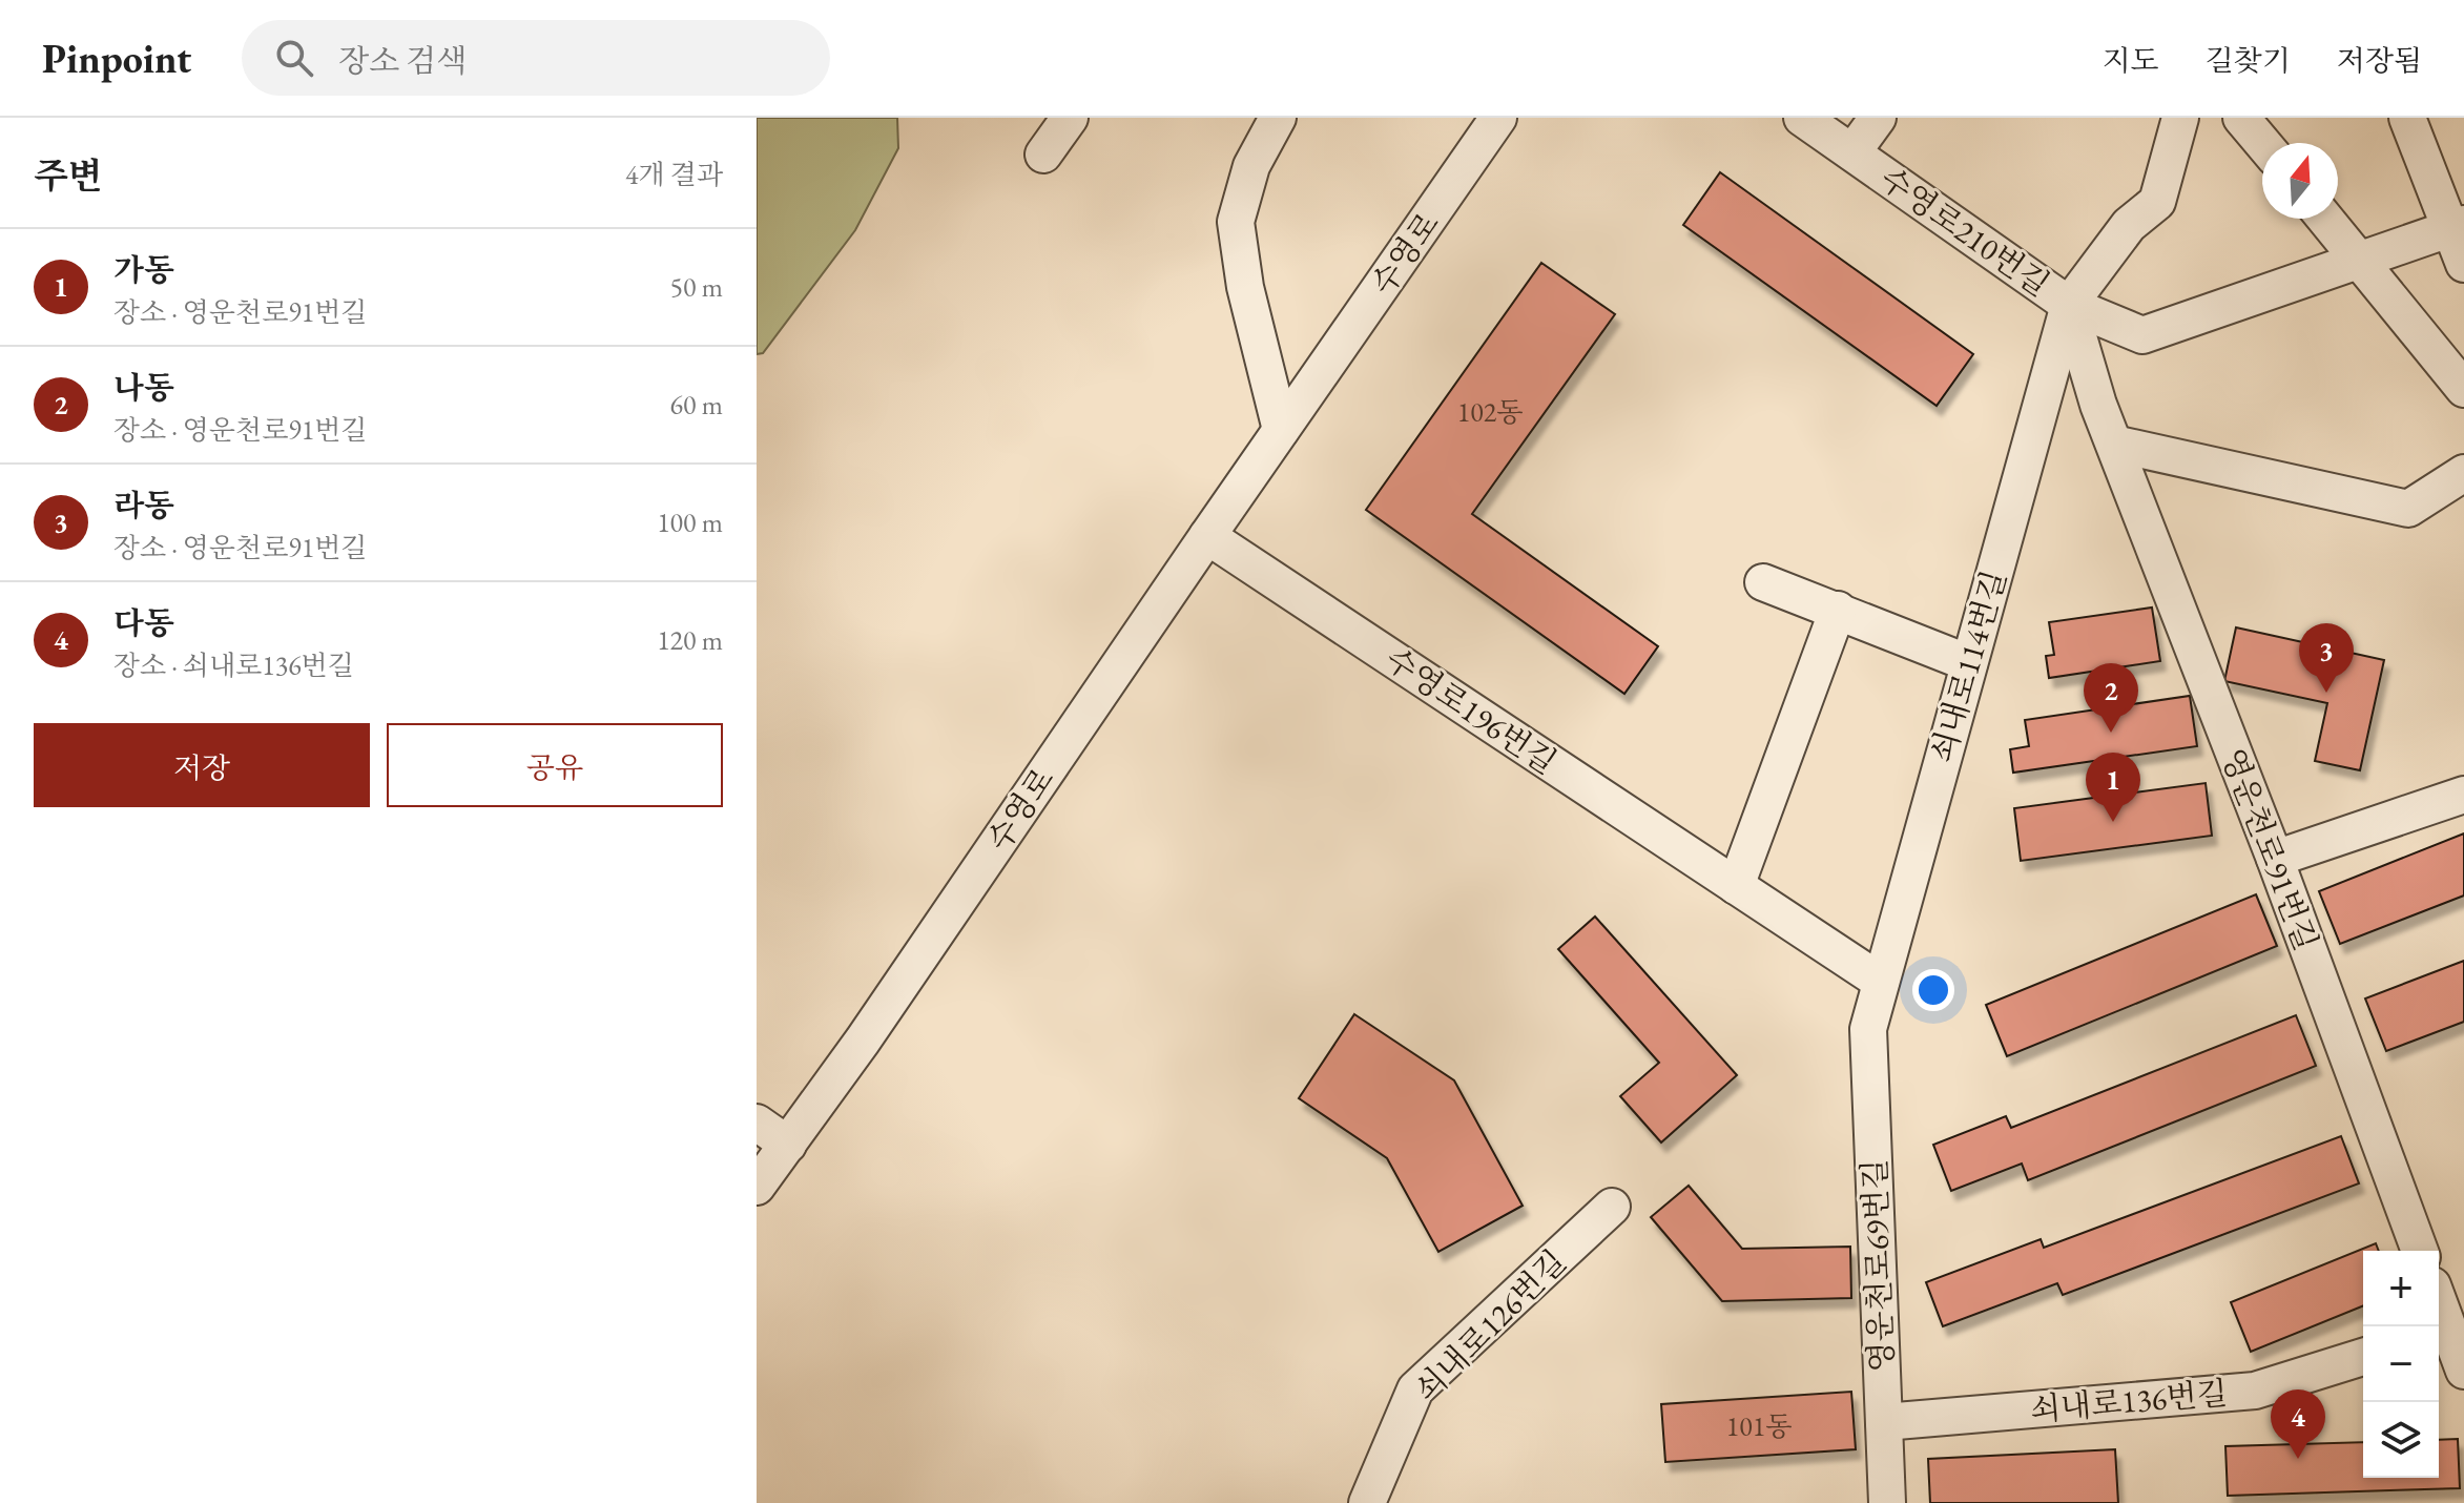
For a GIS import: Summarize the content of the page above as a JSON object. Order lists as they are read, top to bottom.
{
  "streets": {
    "street": [
      "수영로210번길",
      "수영로",
      "쇠내로114번길",
      "수영로196번길",
      "영운천로91번길",
      "영운천로69번길",
      "쇠내로126번길",
      "쇠내로136번길"
    ]
  },
  "crossings": [
    ["수영로210번길", "쇠내로114번길"],
    ["수영로210번길", "영운천로91번길"],
    ["수영로", "수영로196번길"],
    ["쇠내로114번길", "수영로196번길"],
    ["쇠내로114번길", "영운천로91번길"],
    ["쇠내로114번길", "영운천로69번길"],
    ["영운천로69번길", "쇠내로136번길"]
  ],
  "house_numbers": ["102동", "101동"],
  "north": "top",
  "page": {
    "header": "Pinpoint",
    "search": "장소 검색",
    "nav": ["지도", "길찾기", "저장됨"],
    "heading": ["주변", "4개 결과"],
    "list": [
      {
        "mark": "1",
        "name": "가동",
        "note": "장소 · 영운천로91번길",
        "value": "50 m"
      },
      {
        "mark": "2",
        "name": "나동",
        "note": "장소 · 영운천로91번길",
        "value": "60 m"
      },
      {
        "mark": "3",
        "name": "라동",
        "note": "장소 · 영운천로91번길",
        "value": "100 m"
      },
      {
        "mark": "4",
        "name": "다동",
        "note": "장소 · 쇠내로136번길",
        "value": "120 m"
      }
    ],
    "pins": [
      "3",
      "2",
      "1",
      "4"
    ],
    "buttons": ["저장", "공유"],
    "map_buttons": ["+", "−"]
  }
}
